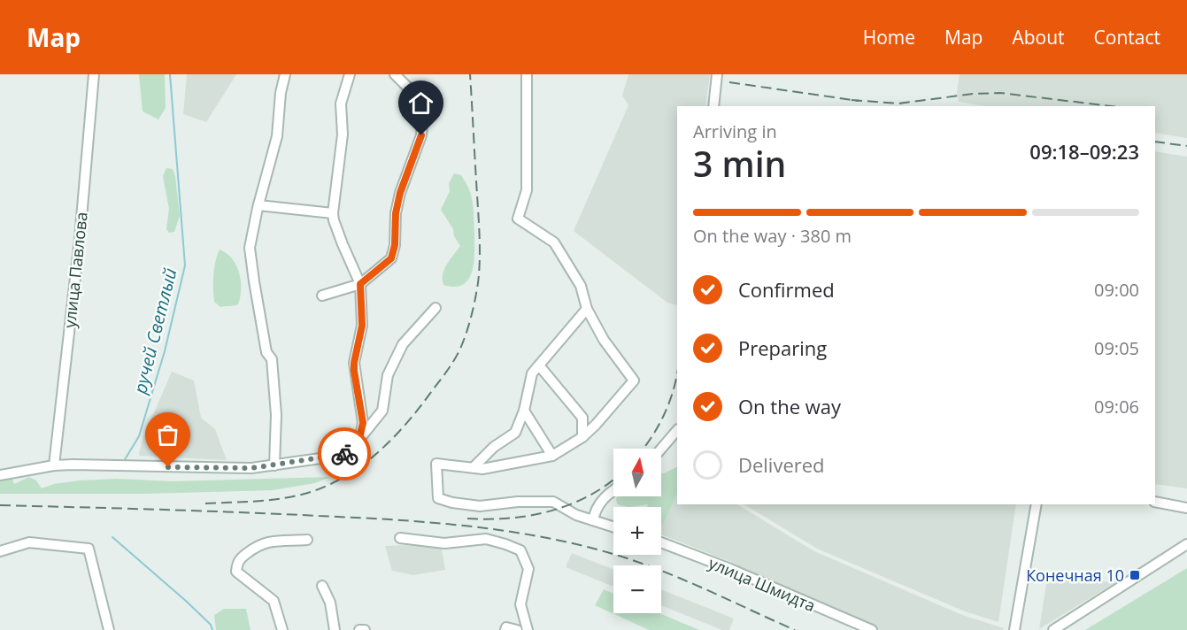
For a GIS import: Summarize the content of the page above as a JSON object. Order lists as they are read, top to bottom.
{
  "streets": {
    "street": ["улица Павлова", "улица Шмидта"]
  },
  "water": ["ручей Светлый"],
  "places": {
    "transit": ["Конечная 10"]
  },
  "north": "top",
  "page": {
    "header": "Map",
    "nav": [
      "Home",
      "Map",
      "About",
      "Contact"
    ],
    "heading": ["3 min", "Arriving in", "09:18–09:23"],
    "bar": "On the way · 380 m",
    "list": [
      ["Confirmed", "09:00"],
      ["Preparing", "09:05"],
      ["On the way", "09:06"],
      "Delivered"
    ],
    "map_buttons": ["+", "−"]
  }
}
